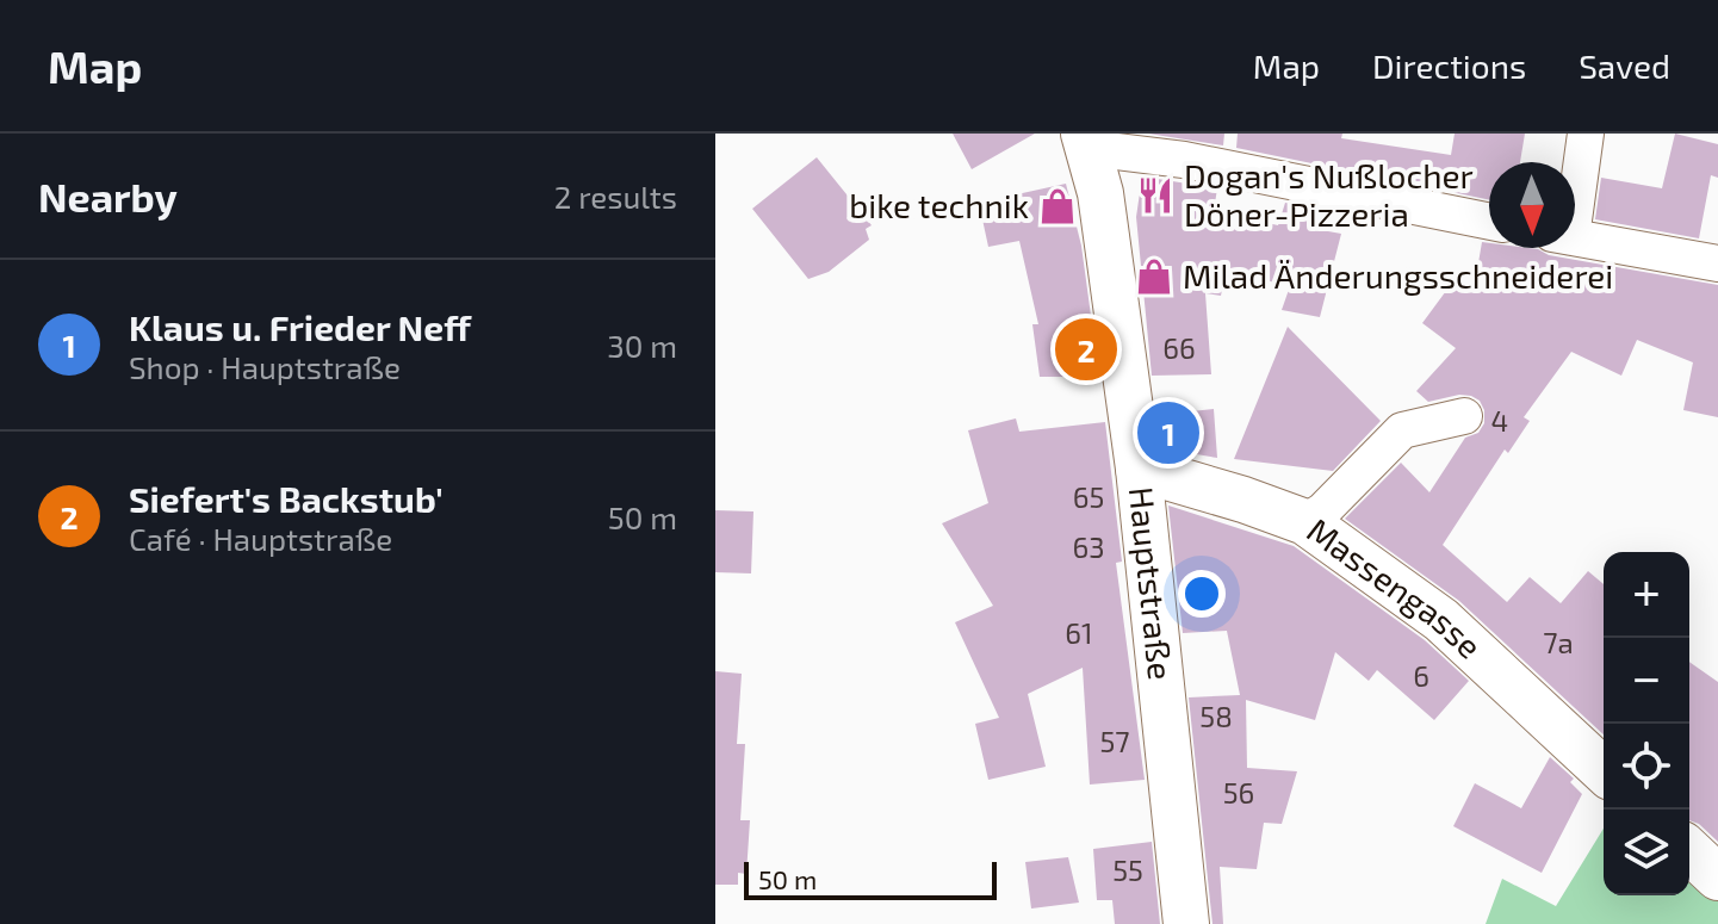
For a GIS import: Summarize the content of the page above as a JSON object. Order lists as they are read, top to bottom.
{
  "streets": {
    "main road": ["Hauptstraße", "Massengasse"]
  },
  "crossings": [
    ["Hauptstraße", "Massengasse"]
  ],
  "places": {
    "restaurant": ["Dogan's Nußlocher Döner-Pizzeria"],
    "shop": ["bike technik", "Milad Änderungsschneiderei"]
  },
  "house_numbers": [
    "66",
    "4",
    "65",
    "63",
    "61",
    "7a",
    "6",
    "58",
    "57",
    "56",
    "55"
  ],
  "scale_bar": "50 m",
  "north": "bottom",
  "page": {
    "header": "Map",
    "nav": ["Map", "Directions", "Saved"],
    "heading": ["Nearby", "2 results"],
    "list": [
      {
        "mark": "1",
        "name": "Klaus u. Frieder Neff",
        "note": "Shop · Hauptstraße",
        "value": "30 m"
      },
      {
        "mark": "2",
        "name": "Siefert's Backstub'",
        "note": "Café · Hauptstraße",
        "value": "50 m"
      }
    ],
    "pins": ["2", "1"],
    "map_buttons": ["+", "−"],
    "scale": "50 m"
  }
}
